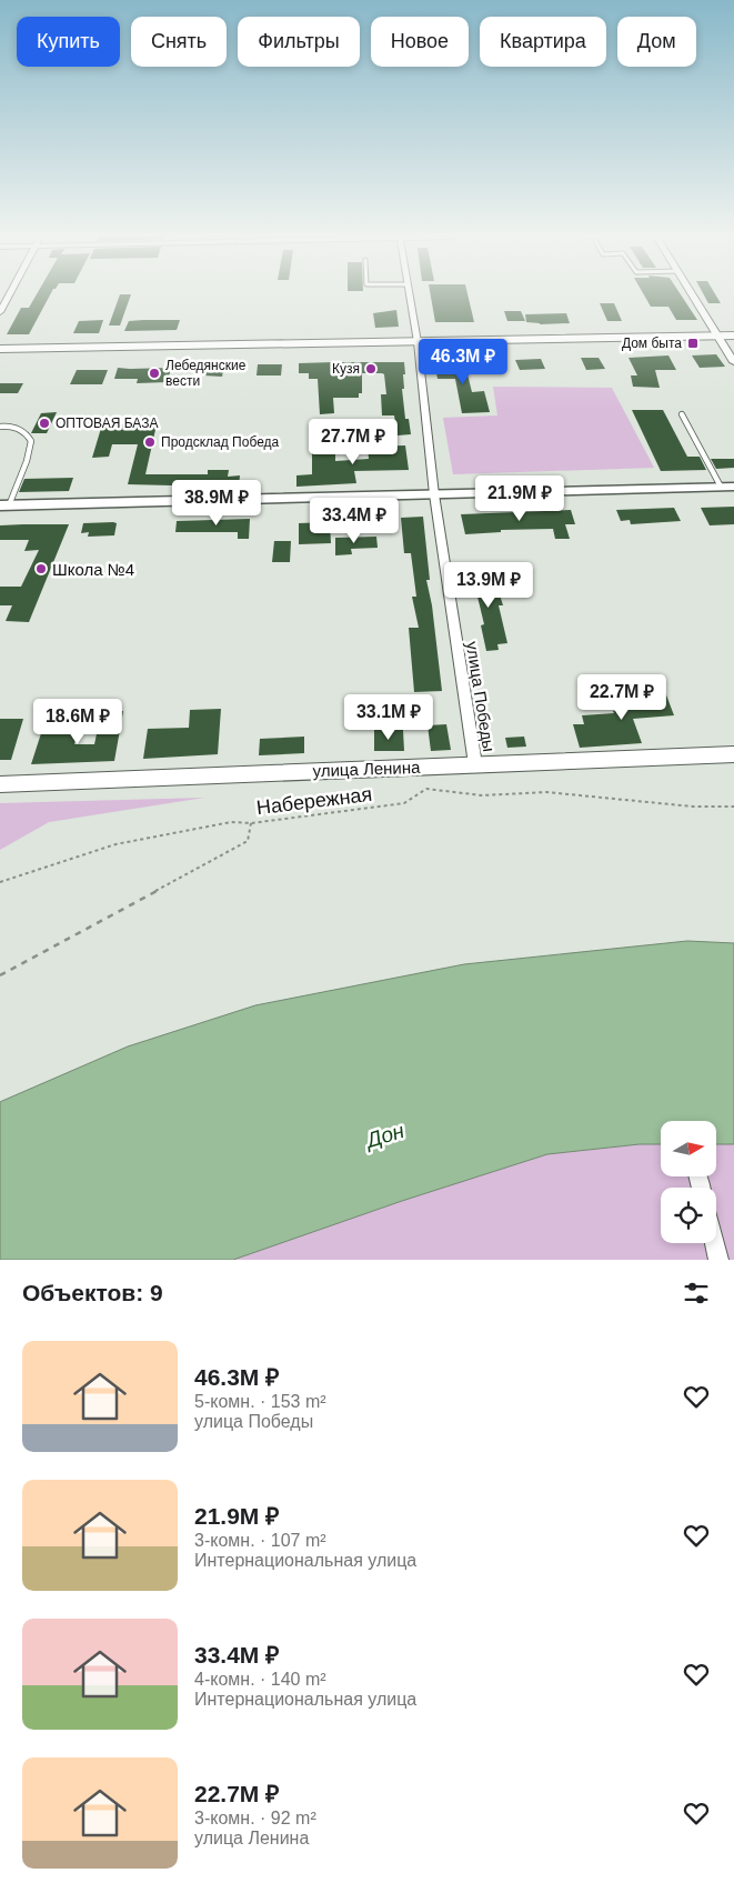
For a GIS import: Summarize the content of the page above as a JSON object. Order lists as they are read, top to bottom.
{
  "streets": {
    "main road": ["улица Ленина"],
    "street": ["улица Победы"],
    "path": ["Набережная"]
  },
  "crossings": [
    ["улица Победы", "улица Ленина"]
  ],
  "water": ["Дон"],
  "places": {
    "transit": ["Дом быта"],
    "other": [
      "Кузя",
      "Лебедянские вести",
      "ОПТОВАЯ БАЗА",
      "Продсклад Победа",
      "Школа №4"
    ]
  },
  "north": "right",
  "page": {
    "chip": [
      "Купить",
      "Снять",
      "Фильтры",
      "Новое",
      "Квартира",
      "Дом"
    ],
    "price": [
      "46.3M ₽",
      "27.7M ₽",
      "21.9M ₽",
      "38.9M ₽",
      "33.4M ₽",
      "13.9M ₽",
      "22.7M ₽",
      "33.1M ₽",
      "18.6M ₽"
    ],
    "heading": "Объектов: 9",
    "list": [
      {
        "name": "46.3M ₽",
        "note": "5-комн. · 153 m² · улица Победы"
      },
      {
        "name": "21.9M ₽",
        "note": "3-комн. · 107 m² · Интернациональная улица"
      },
      {
        "name": "33.4M ₽",
        "note": "4-комн. · 140 m² · Интернациональная улица"
      },
      {
        "name": "22.7M ₽",
        "note": "3-комн. · 92 m² · улица Ленина"
      }
    ]
  }
}
